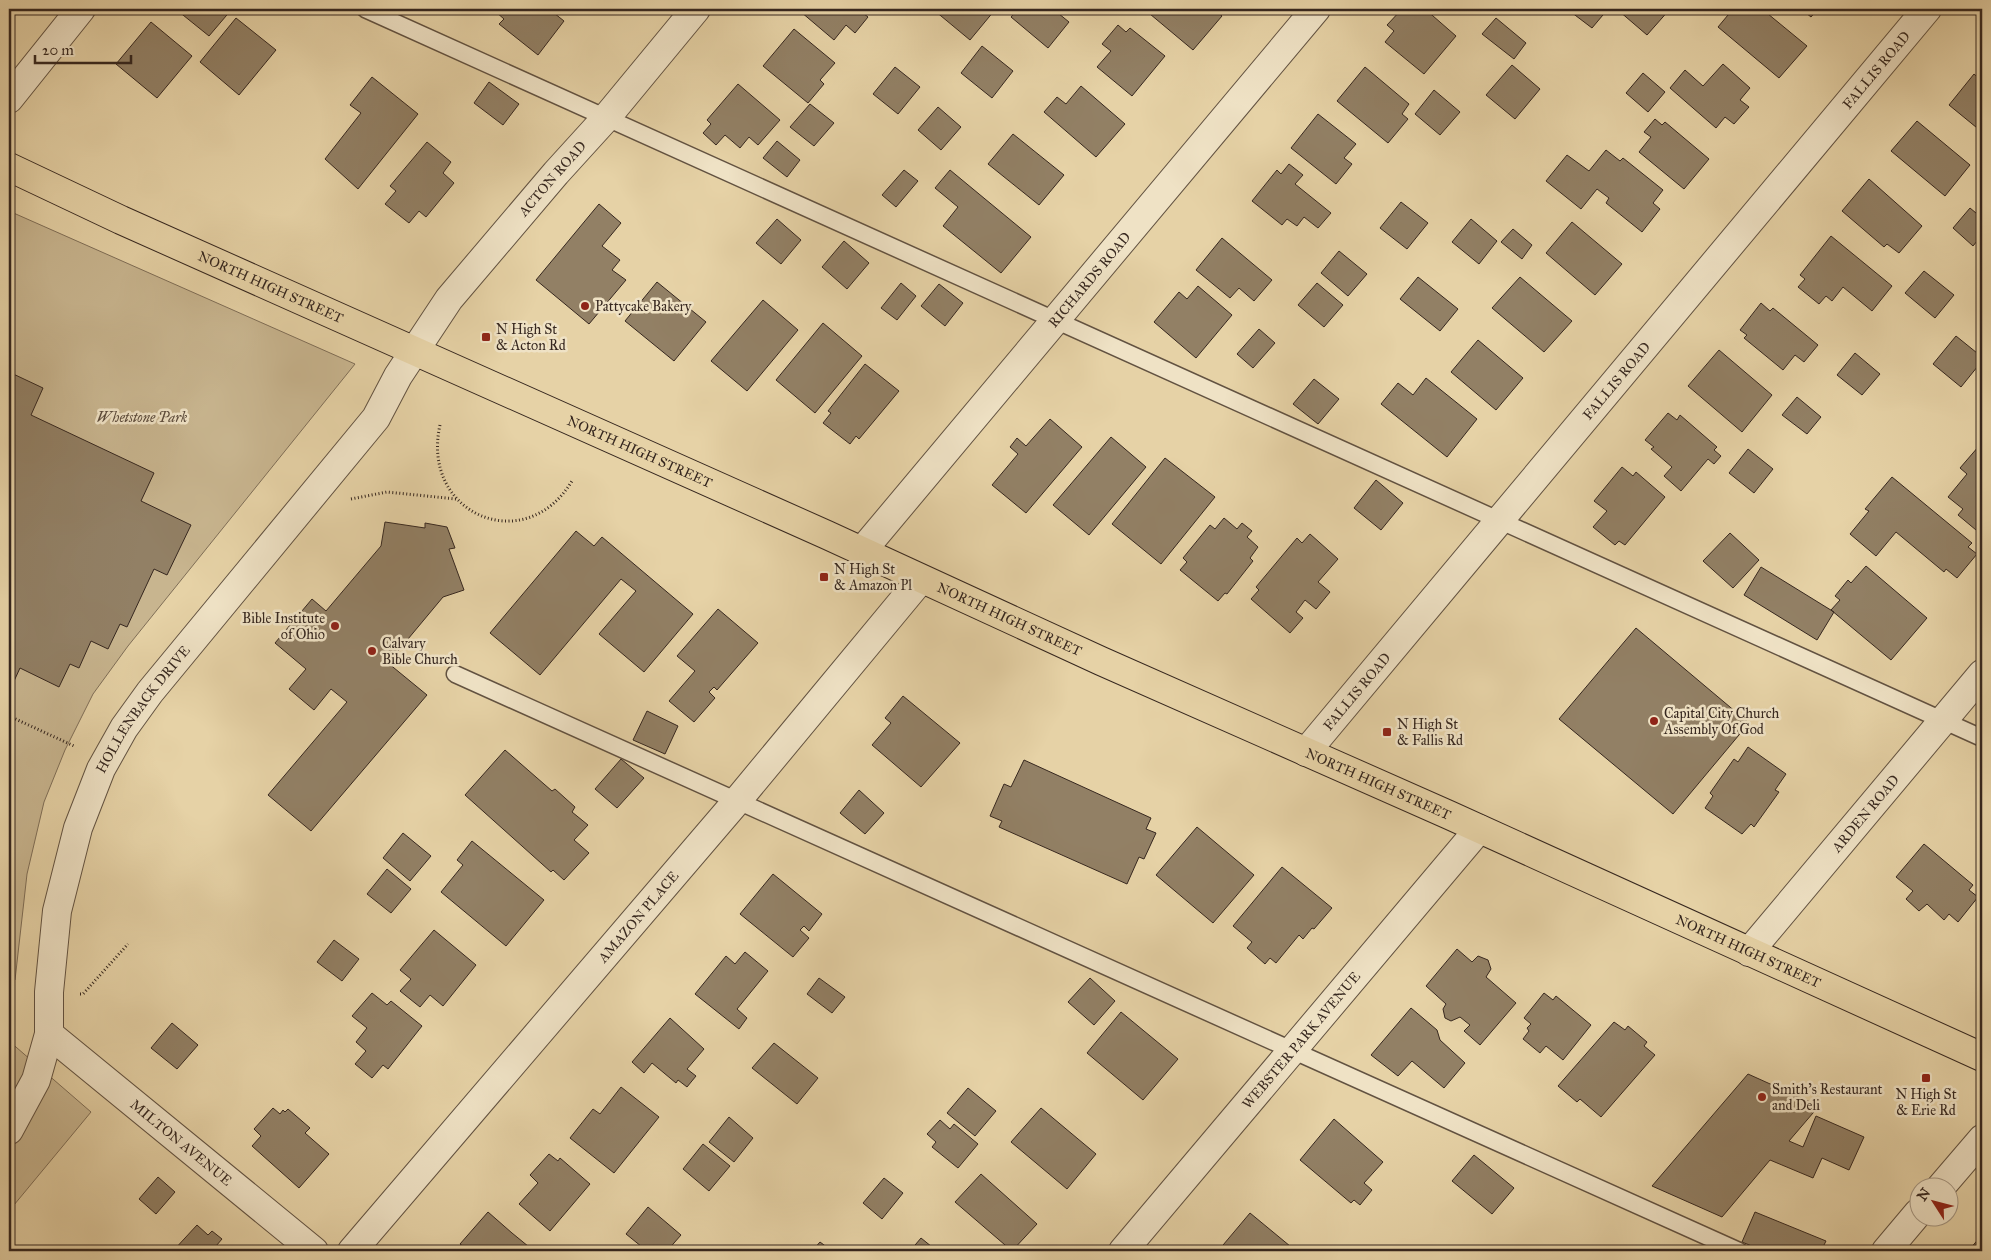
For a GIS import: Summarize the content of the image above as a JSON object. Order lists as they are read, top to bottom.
{
  "streets": {
    "main road": ["NORTH HIGH STREET"],
    "street": [
      "FALLIS ROAD",
      "ACTON ROAD",
      "RICHARDS ROAD",
      "HOLLENBACK DRIVE",
      "ARDEN ROAD",
      "AMAZON PLACE",
      "WEBSTER PARK AVENUE",
      "MILTON AVENUE"
    ]
  },
  "crossings": [
    ["FALLIS ROAD", "NORTH HIGH STREET"],
    ["ACTON ROAD", "NORTH HIGH STREET"],
    ["ACTON ROAD", "HOLLENBACK DRIVE"],
    ["RICHARDS ROAD", "NORTH HIGH STREET"],
    ["NORTH HIGH STREET", "HOLLENBACK DRIVE"],
    ["NORTH HIGH STREET", "ARDEN ROAD"],
    ["NORTH HIGH STREET", "AMAZON PLACE"],
    ["NORTH HIGH STREET", "WEBSTER PARK AVENUE"],
    ["HOLLENBACK DRIVE", "MILTON AVENUE"]
  ],
  "parks": ["Whetstone Park"],
  "places": {
    "other": [
      "Pattycake Bakery",
      "Bible Institute of Ohio",
      "Calvary Bible Church",
      "Capital City Church Assembly Of God",
      "Smith's Restaurant and Deli"
    ],
    "transit": [
      "N High St & Acton Rd",
      "N High St & Amazon Pl",
      "N High St & Fallis Rd",
      "N High St & Erie Rd"
    ]
  },
  "scale_bar": "20 m",
  "north": "top left"
}
